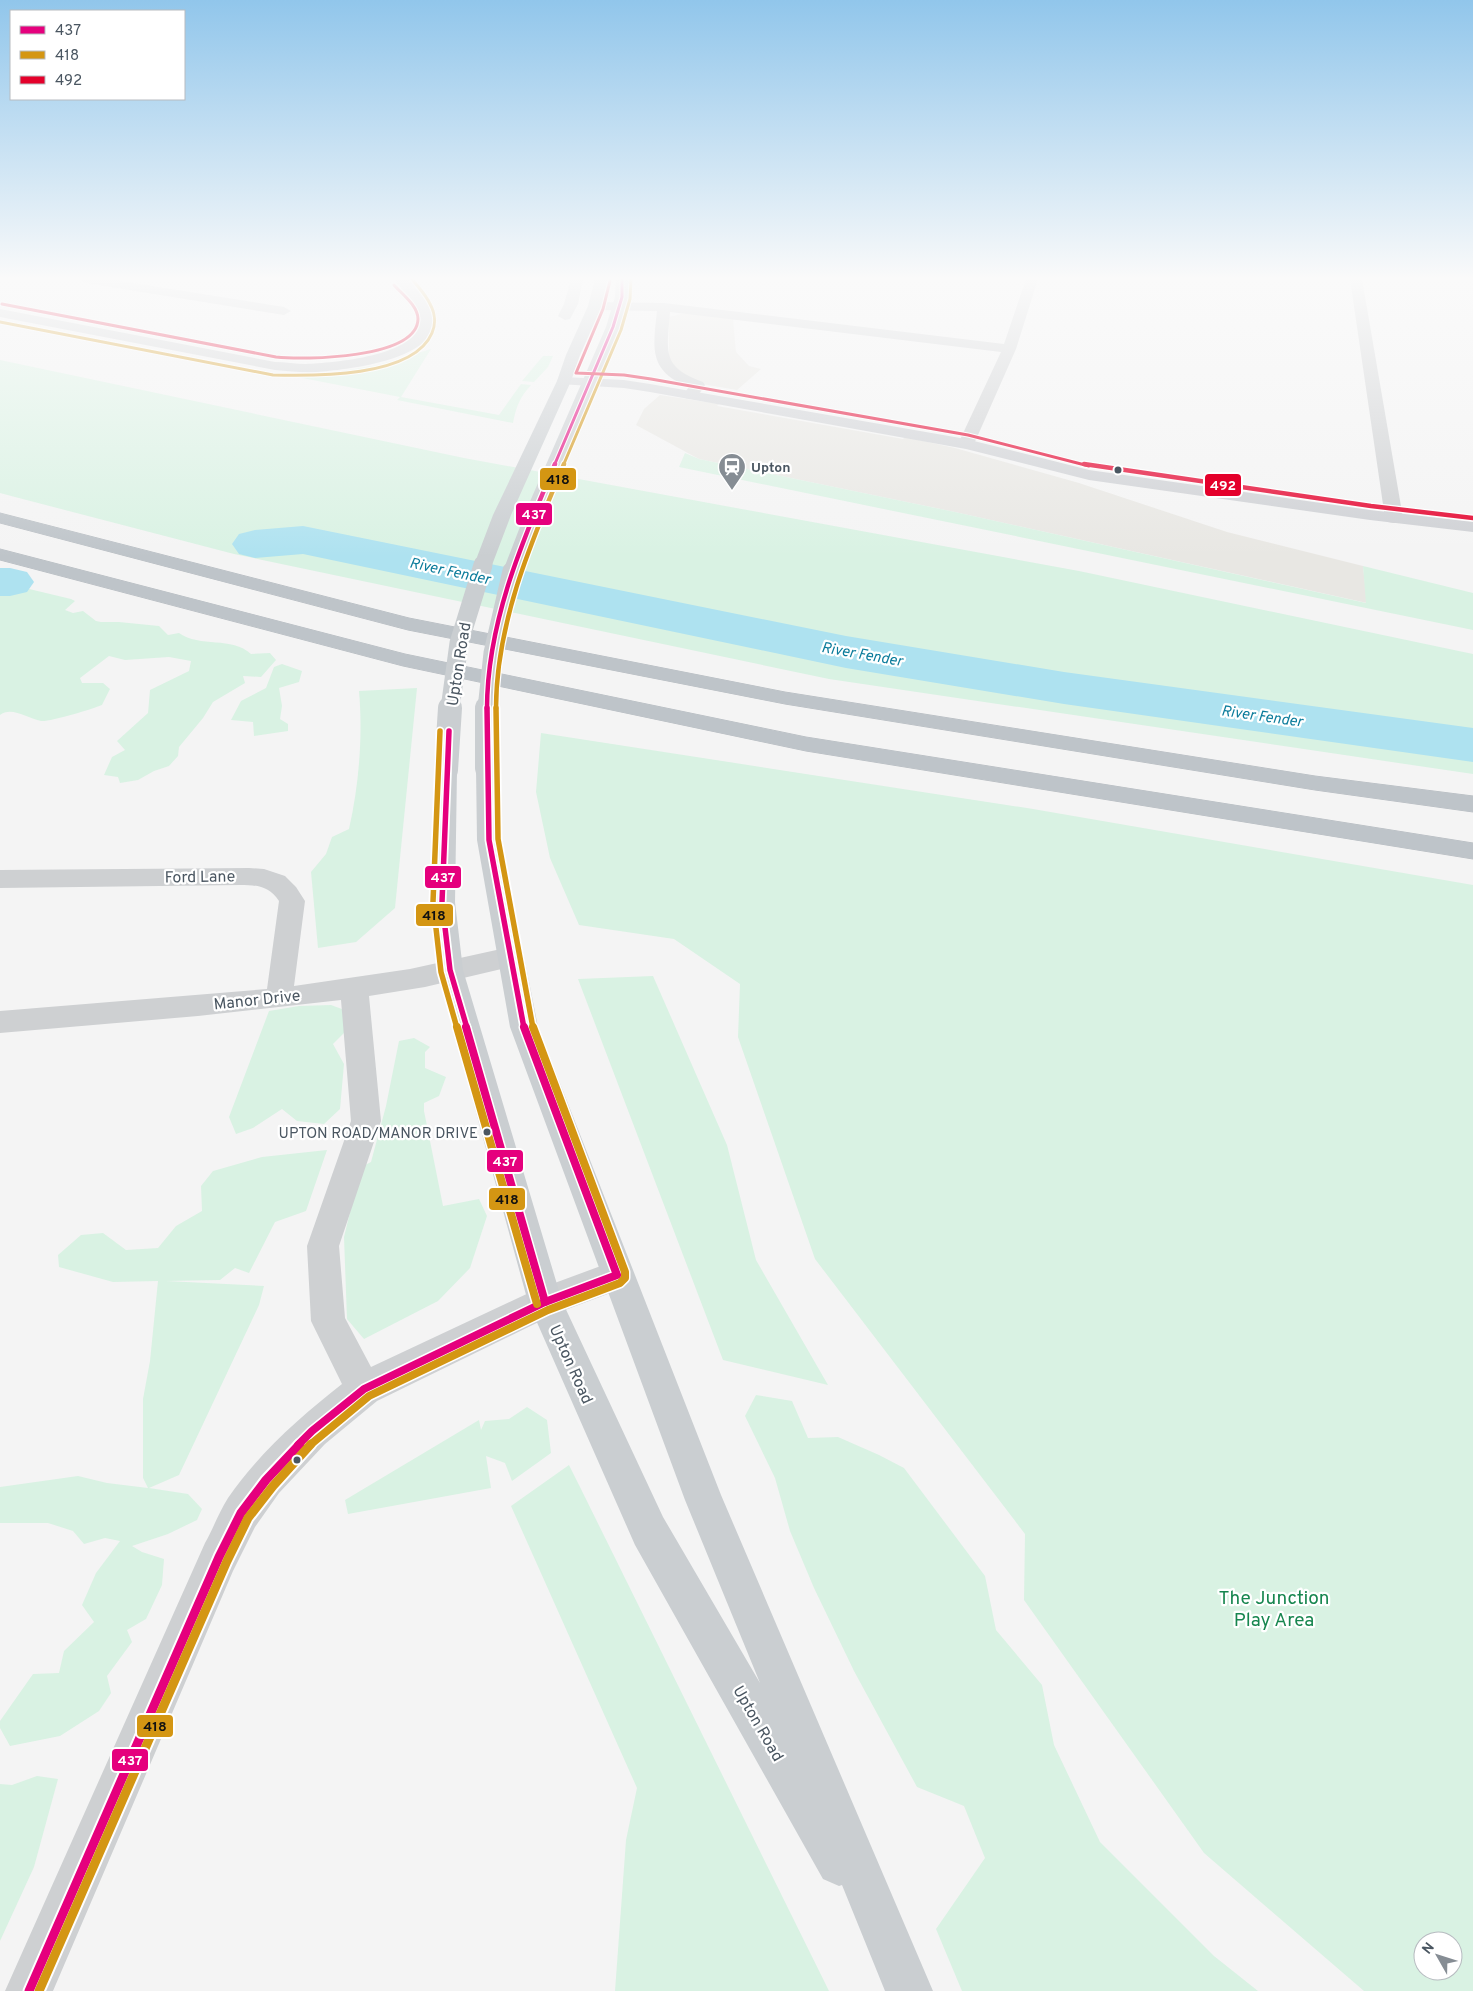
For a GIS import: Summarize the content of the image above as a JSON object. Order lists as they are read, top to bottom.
{
  "streets": {
    "main road": ["Upton Road"],
    "street": ["Ford Lane", "Manor Drive"]
  },
  "crossings": [
    ["Upton Road", "Manor Drive"],
    ["Ford Lane", "Manor Drive"]
  ],
  "water": ["River Fender"],
  "parks": ["The Junction Play Area"],
  "places": {
    "station": ["Upton"],
    "other": ["UPTON ROAD/MANOR DRIVE"]
  },
  "lines": ["transit line 437", "transit line 418", "transit line 492"],
  "legend": ["437", "418", "492"],
  "north": "top left"
}
